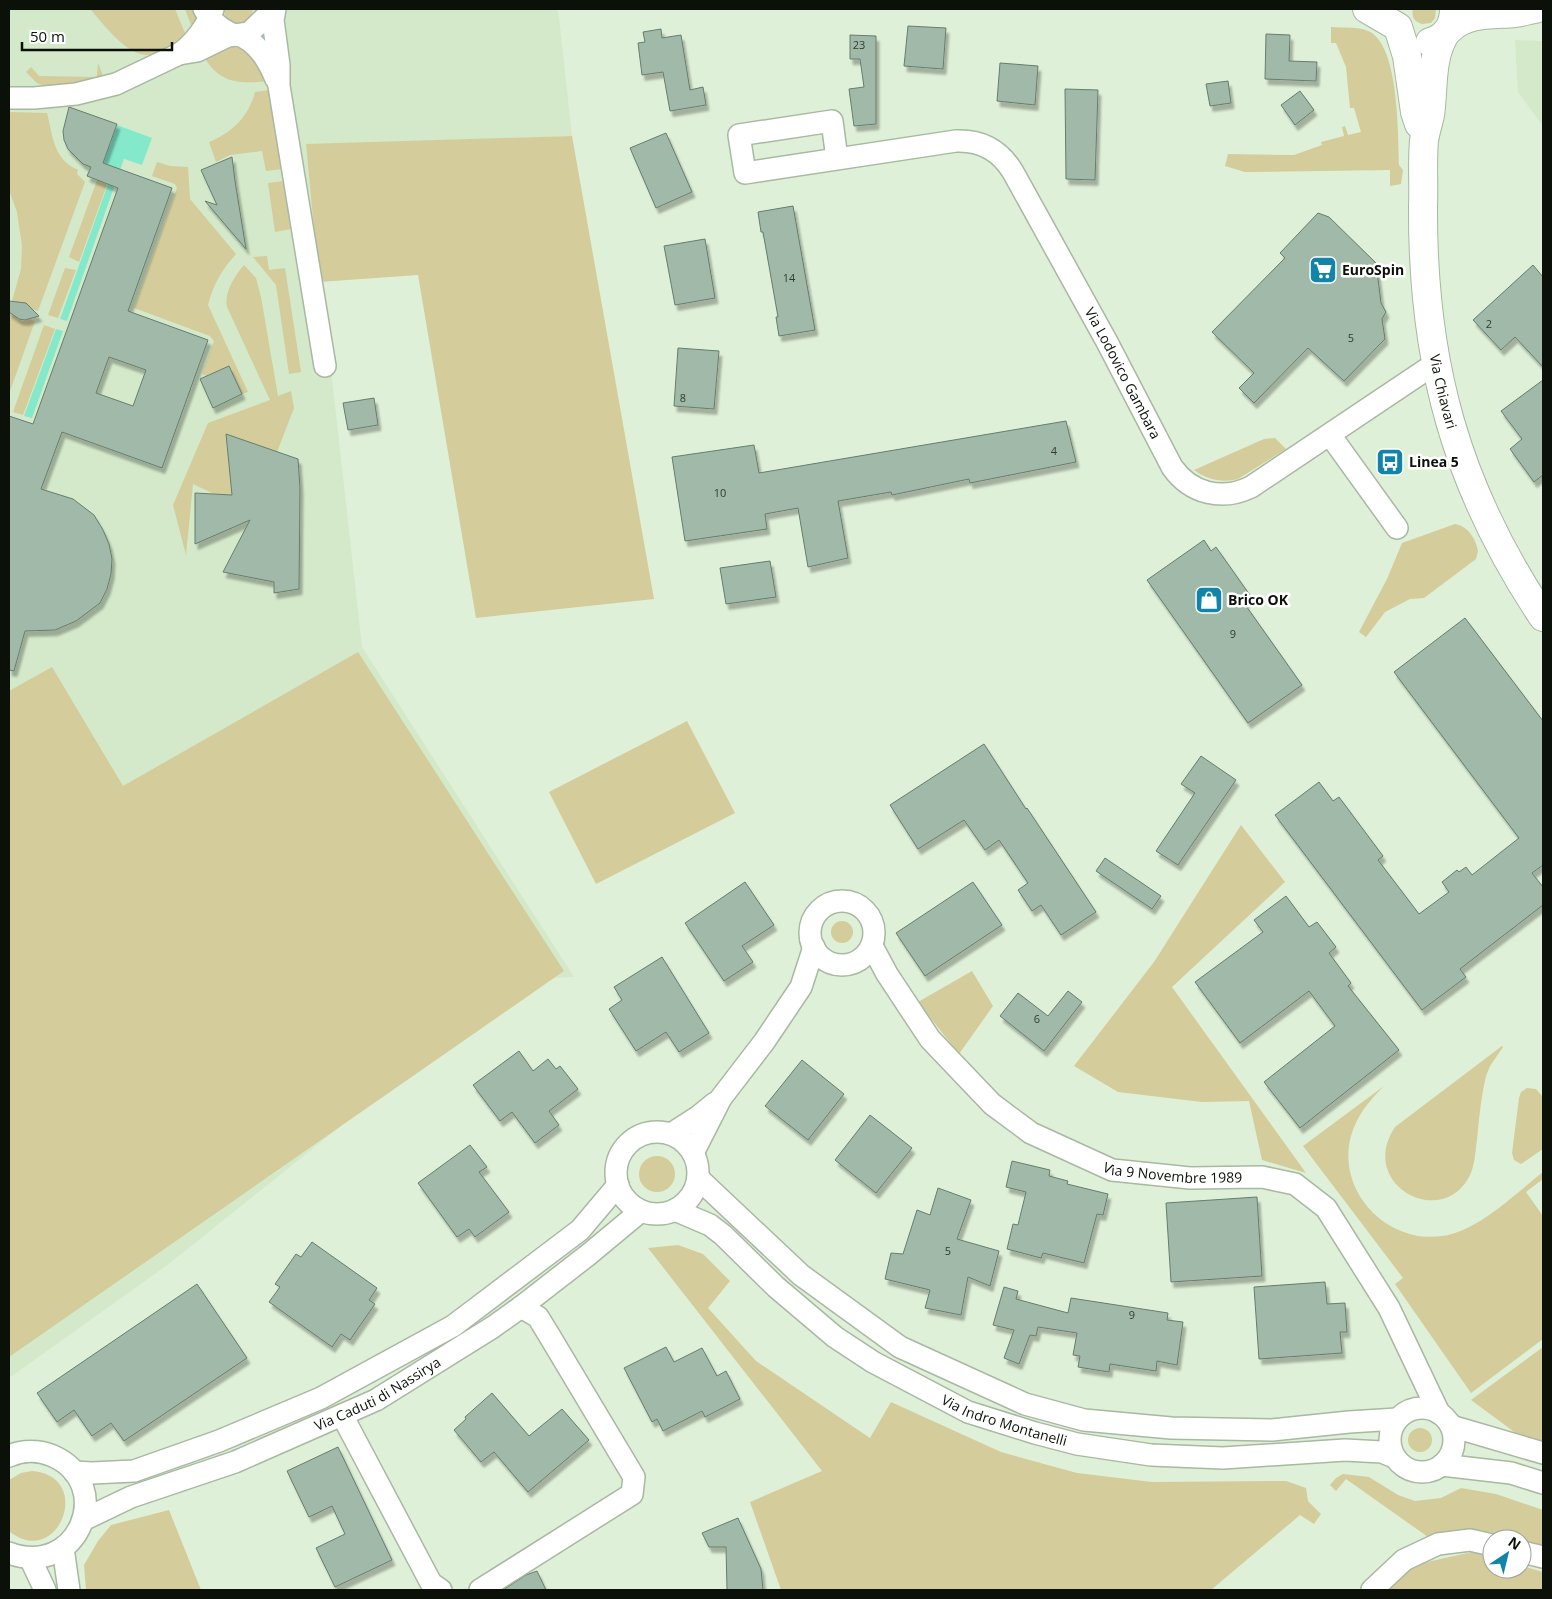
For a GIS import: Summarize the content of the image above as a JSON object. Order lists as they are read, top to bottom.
{
  "streets": {
    "street": [
      "Via Lodovico Gambara",
      "Via Chiavari",
      "Via 9 Novembre 1989",
      "Via Caduti di Nassirya",
      "Via Indro Montanelli"
    ]
  },
  "crossings": [
    ["Via Lodovico Gambara", "Via Chiavari"],
    ["Via 9 Novembre 1989", "Via Indro Montanelli"],
    ["Via Caduti di Nassirya", "Via Indro Montanelli"]
  ],
  "places": {
    "supermarket": ["EuroSpin"],
    "bus stop": ["Linea 5"],
    "shop": ["Brico OK"]
  },
  "house_numbers": [
    "23",
    "14",
    "2",
    "5",
    "8",
    "4",
    "10",
    "9",
    "6",
    "5",
    "9"
  ],
  "scale_bar": "50 m",
  "north": "top right"
}
